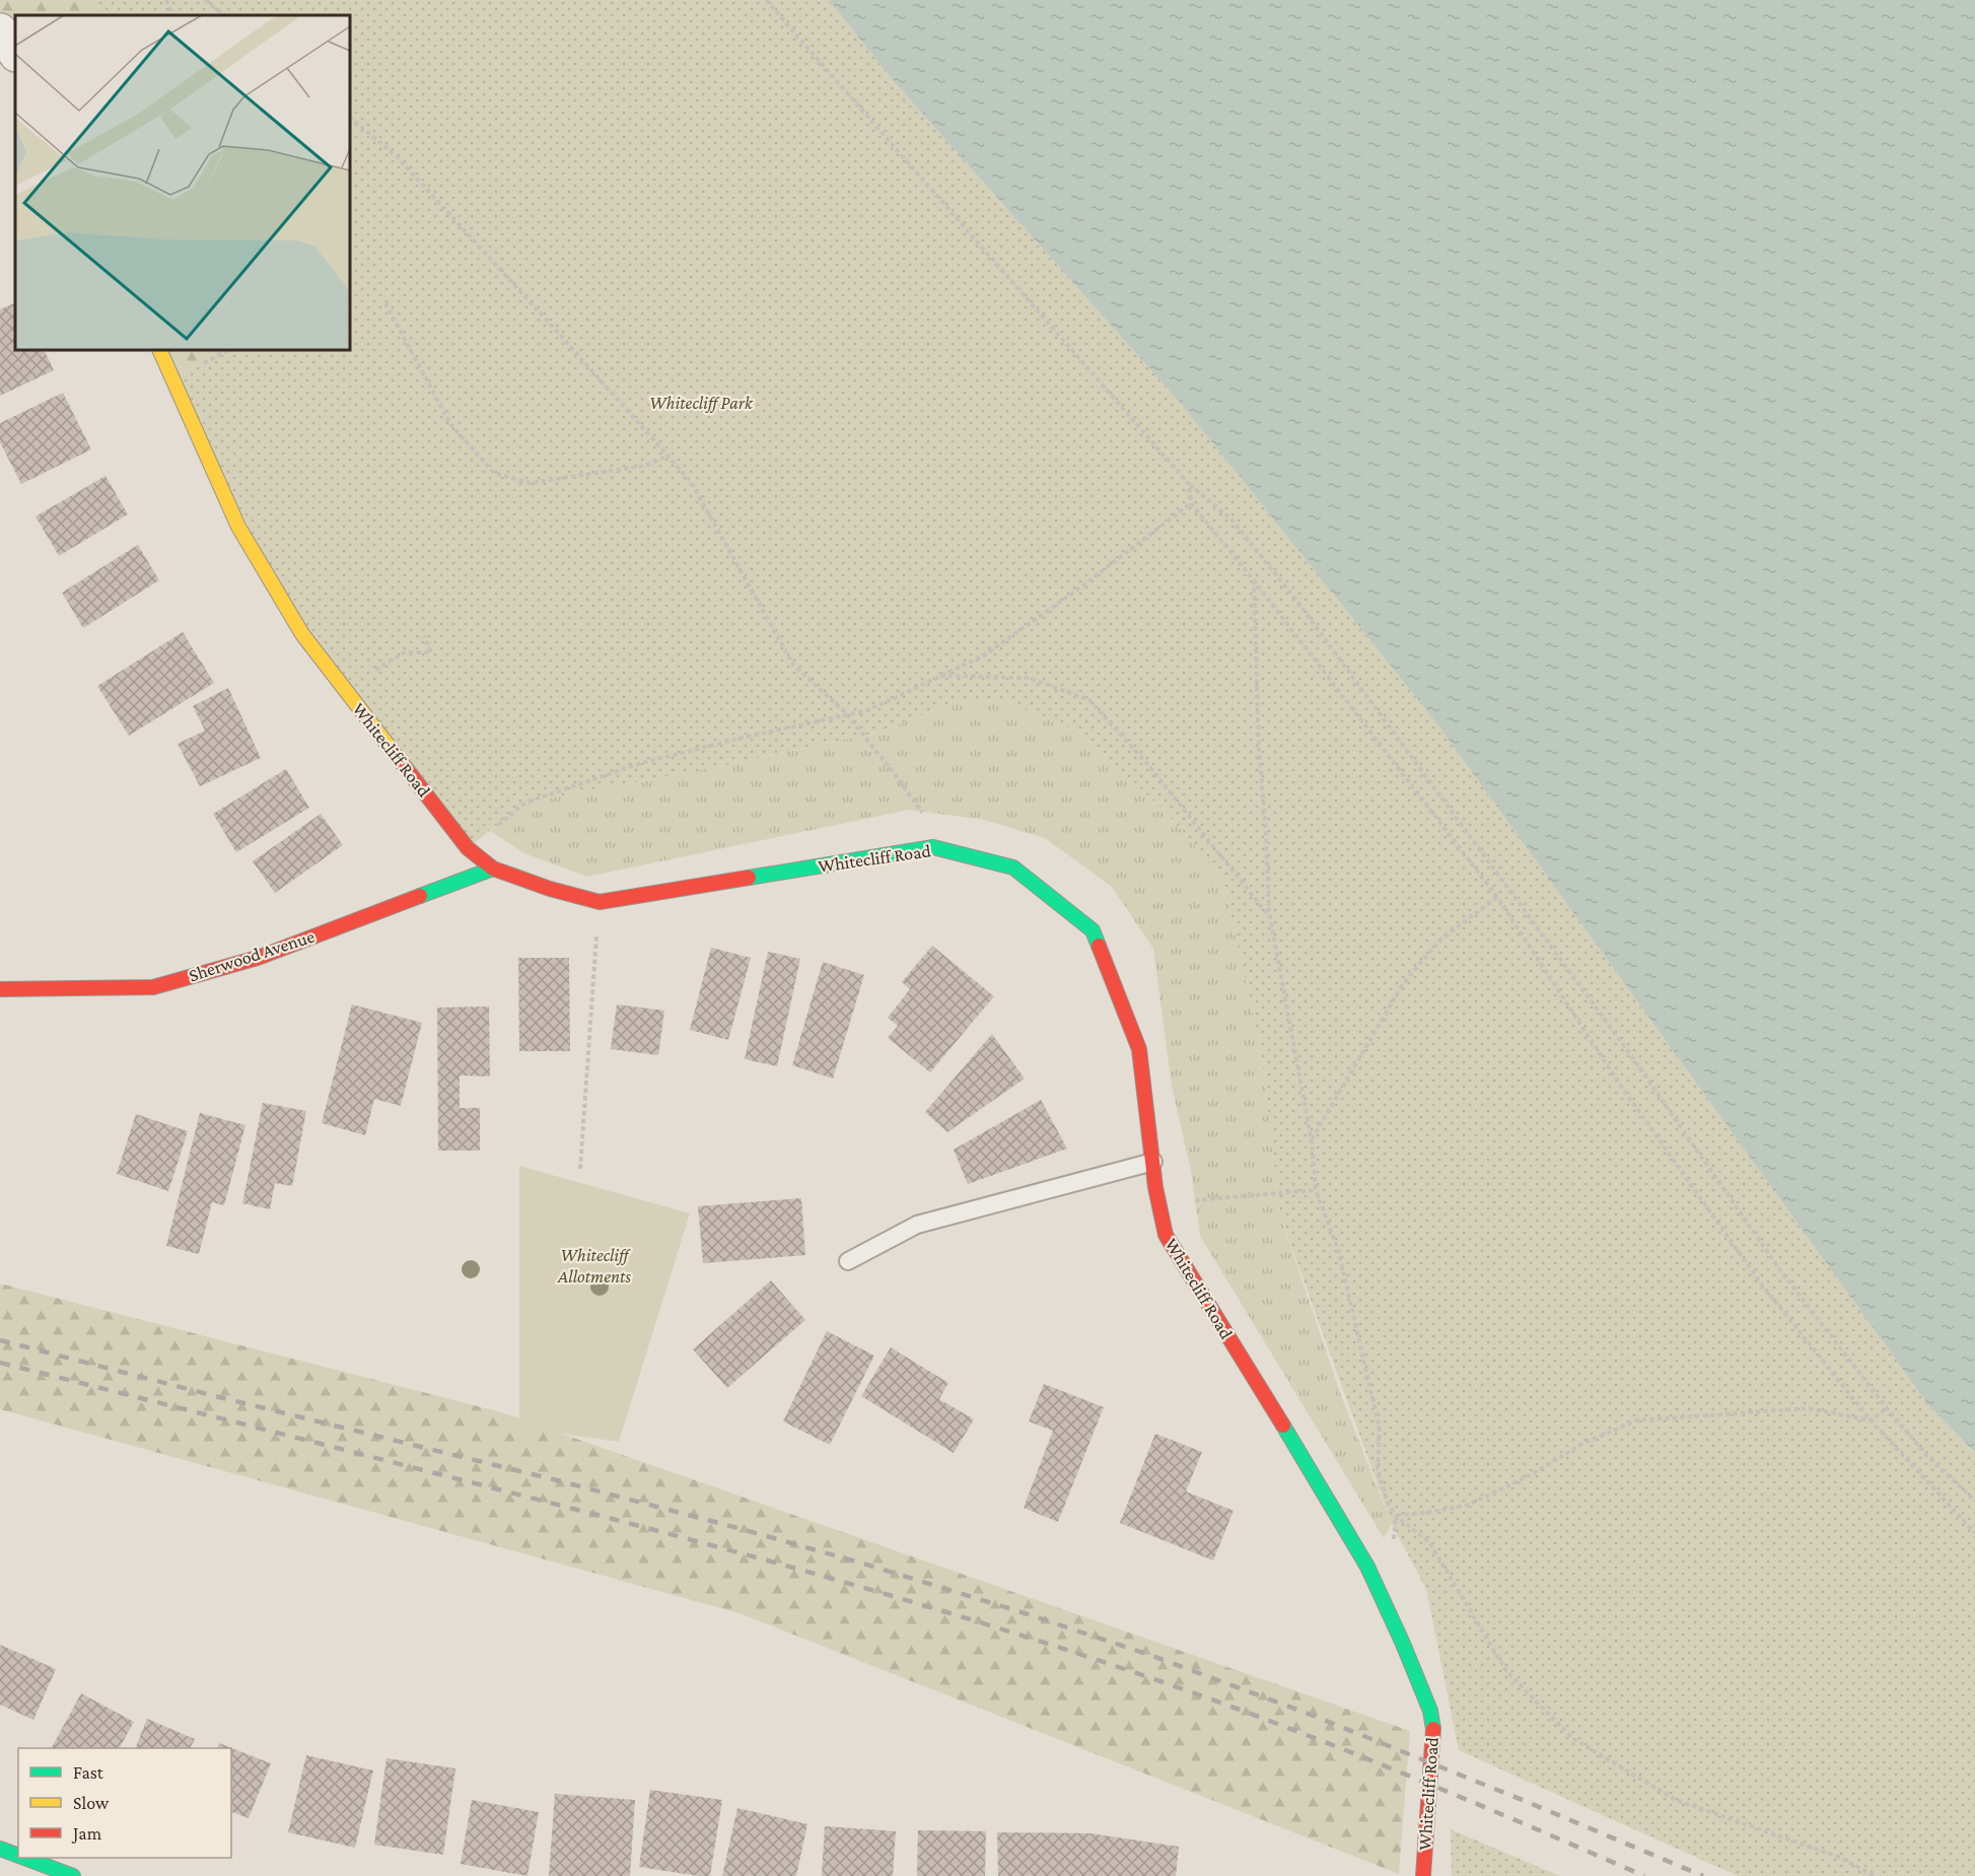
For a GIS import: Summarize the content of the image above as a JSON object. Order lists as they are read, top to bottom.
{
  "streets": {
    "street": ["Whitecliff Road", "Sherwood Avenue"]
  },
  "crossings": [
    ["Whitecliff Road", "Sherwood Avenue"]
  ],
  "parks": ["Whitecliff Park", "Whitecliff Allotments"],
  "legend": ["Fast", "Slow", "Jam"]
}
